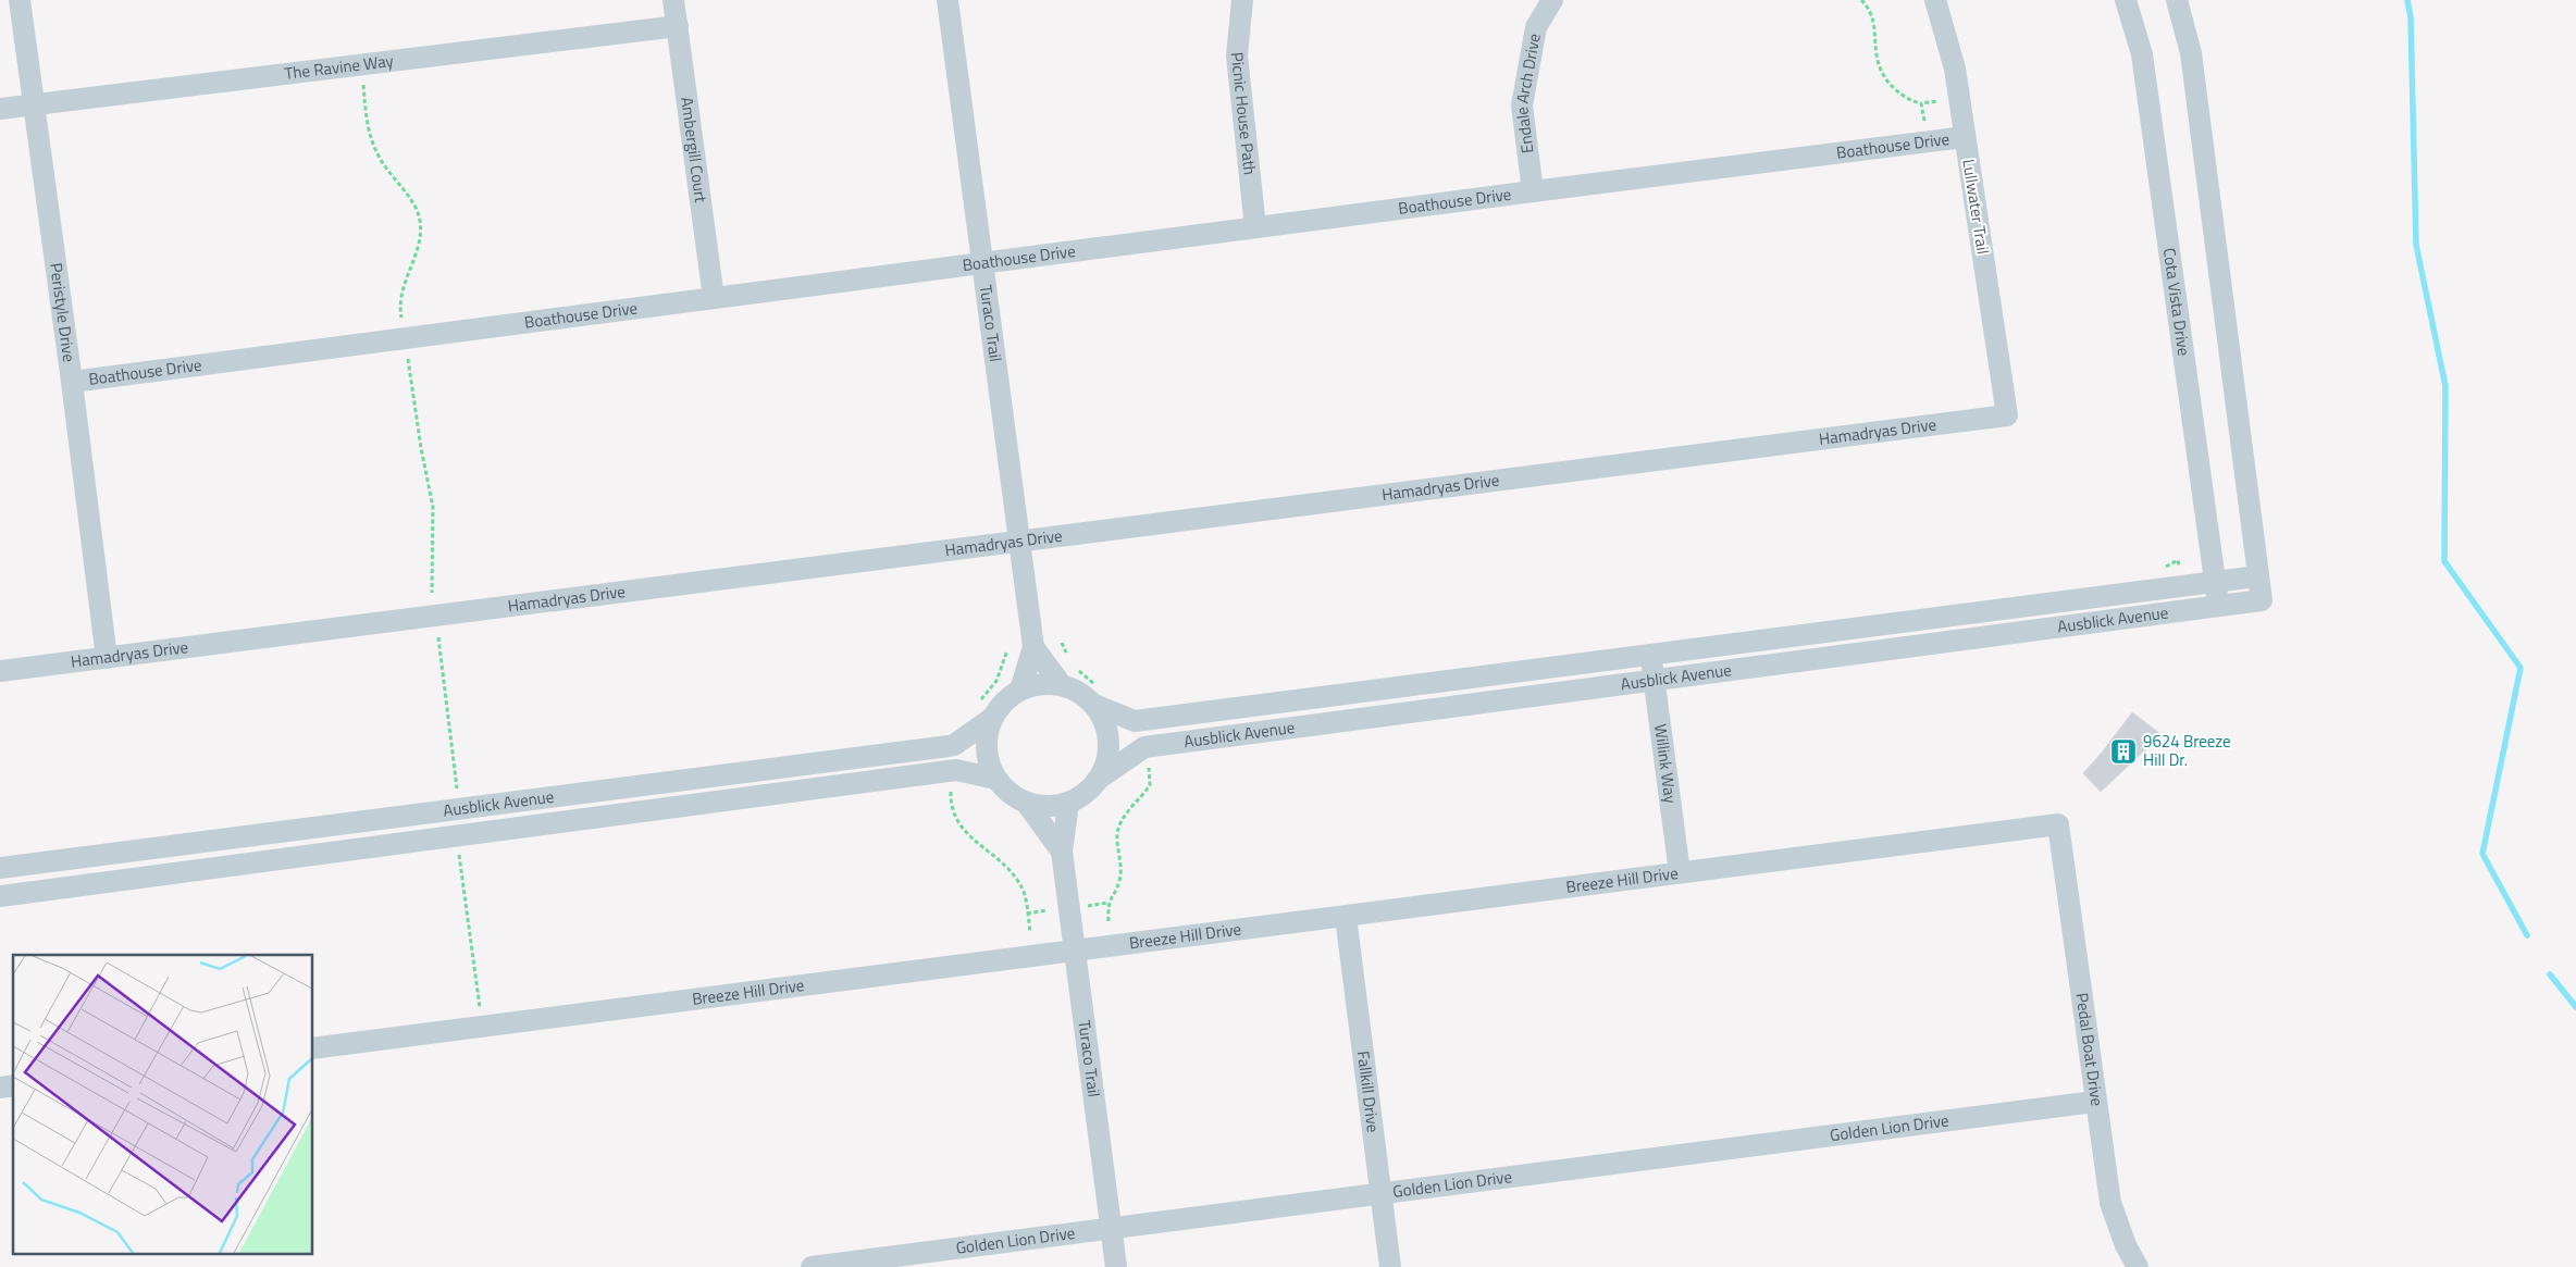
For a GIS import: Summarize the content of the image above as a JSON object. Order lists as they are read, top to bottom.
{
  "streets": {
    "street": [
      "The Ravine Way",
      "Endale Arch Drive",
      "Picnic House Path",
      "Boathouse Drive",
      "Ambergill Court",
      "Lullwater Trail",
      "Cota Vista Drive",
      "Peristyle Drive",
      "Turaco Trail",
      "Hamadryas Drive",
      "Ausblick Avenue",
      "Willink Way",
      "Breeze Hill Drive",
      "Pedal Boat Drive",
      "Fallkill Drive",
      "Golden Lion Drive"
    ]
  },
  "crossings": [
    ["The Ravine Way", "Ambergill Court"],
    ["The Ravine Way", "Peristyle Drive"],
    ["Endale Arch Drive", "Boathouse Drive"],
    ["Picnic House Path", "Boathouse Drive"],
    ["Boathouse Drive", "Ambergill Court"],
    ["Boathouse Drive", "Lullwater Trail"],
    ["Boathouse Drive", "Peristyle Drive"],
    ["Boathouse Drive", "Turaco Trail"],
    ["Lullwater Trail", "Hamadryas Drive"],
    ["Cota Vista Drive", "Ausblick Avenue"],
    ["Peristyle Drive", "Hamadryas Drive"],
    ["Turaco Trail", "Hamadryas Drive"],
    ["Turaco Trail", "Ausblick Avenue"],
    ["Turaco Trail", "Breeze Hill Drive"],
    ["Turaco Trail", "Golden Lion Drive"],
    ["Ausblick Avenue", "Willink Way"],
    ["Willink Way", "Breeze Hill Drive"],
    ["Breeze Hill Drive", "Pedal Boat Drive"],
    ["Breeze Hill Drive", "Fallkill Drive"],
    ["Pedal Boat Drive", "Golden Lion Drive"],
    ["Fallkill Drive", "Golden Lion Drive"]
  ],
  "places": {
    "building": ["9624 Breeze Hill Dr."]
  }
}
